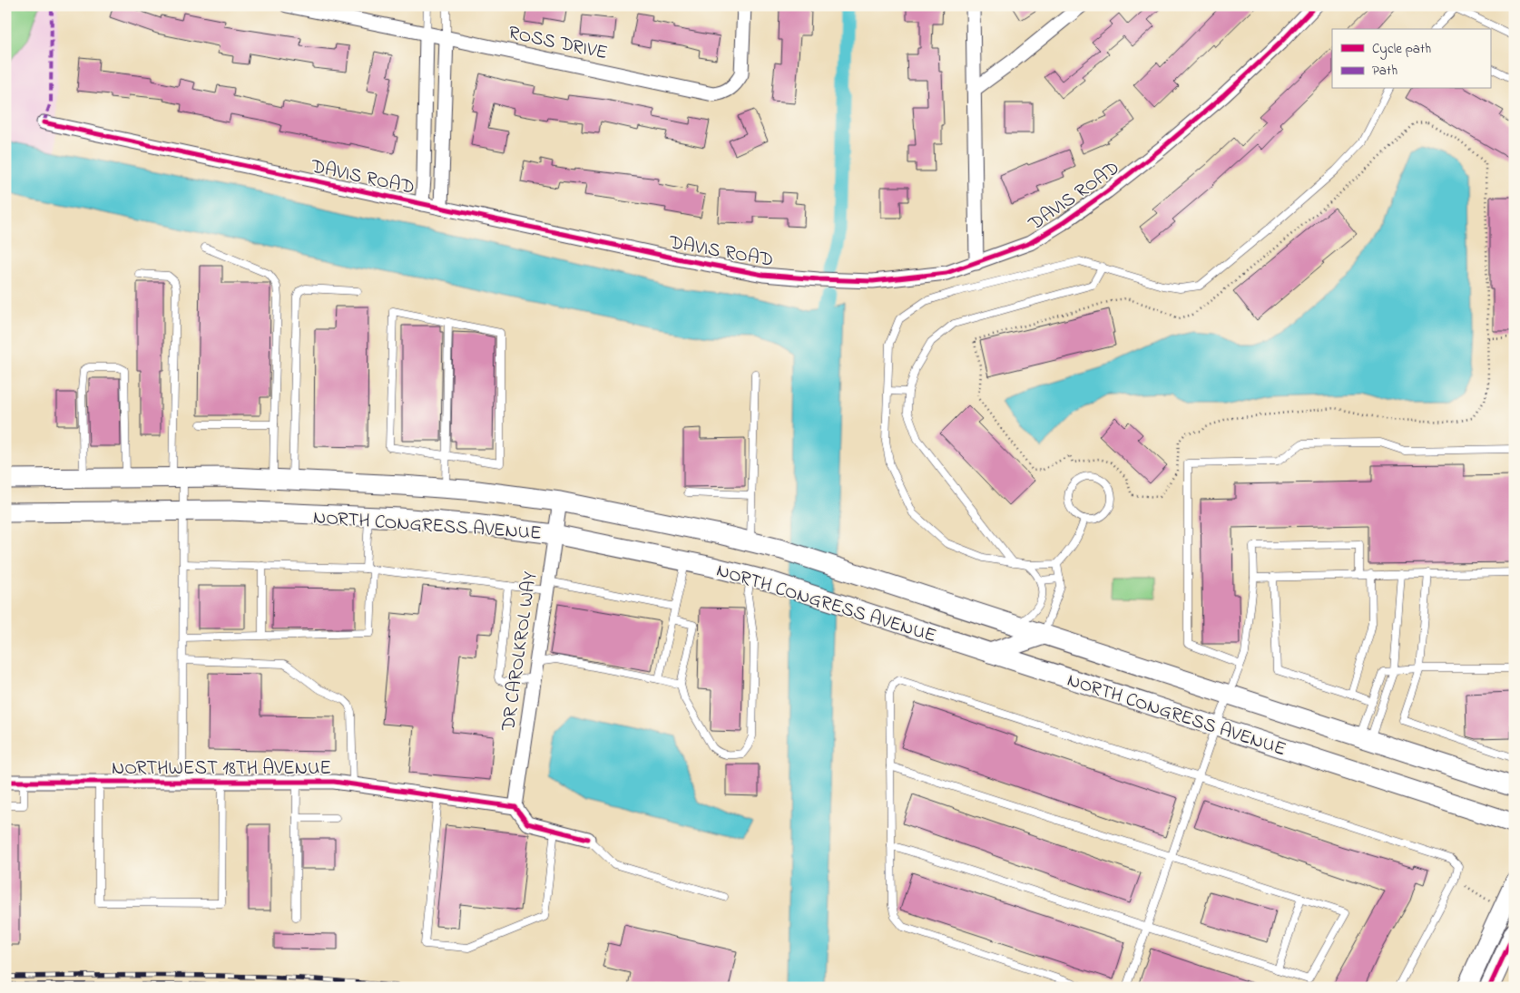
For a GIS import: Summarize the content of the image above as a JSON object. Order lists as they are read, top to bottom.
{
  "streets": {
    "main road": ["NORTH CONGRESS AVENUE"],
    "street": [
      "ROSS DRIVE",
      "DAVIS ROAD",
      "DR CAROLKROL WAY",
      "NORTHWEST 18TH AVENUE"
    ]
  },
  "crossings": [
    ["NORTH CONGRESS AVENUE", "DR CAROLKROL WAY"],
    ["DR CAROLKROL WAY", "NORTHWEST 18TH AVENUE"]
  ],
  "legend": ["Cycle path", "Path"]
}
